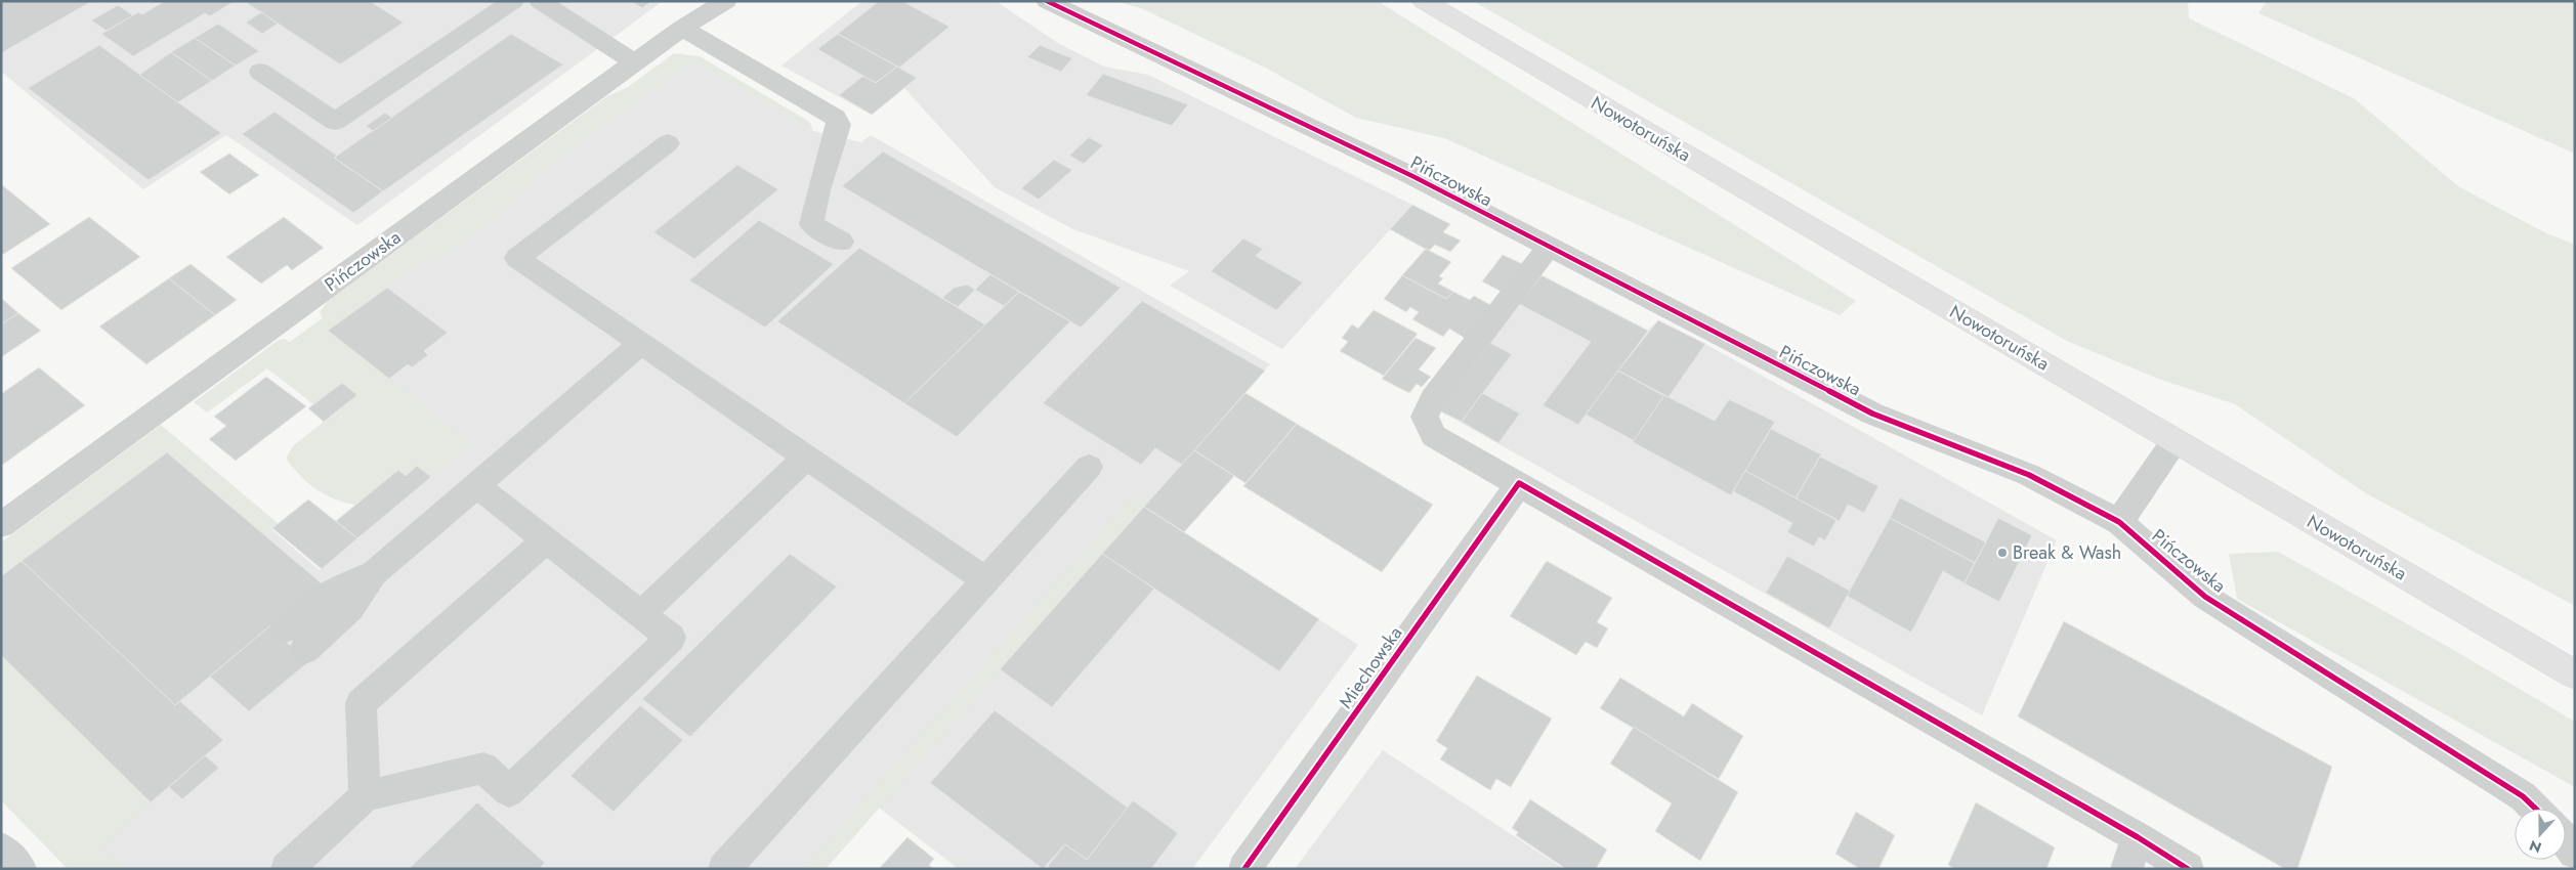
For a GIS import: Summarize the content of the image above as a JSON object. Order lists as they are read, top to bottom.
{
  "streets": {
    "main road": ["Nowotoruńska"],
    "street": ["Pińczowska", "Miechowska"]
  },
  "places": ["Break & Wash"],
  "north": "bottom"
}
